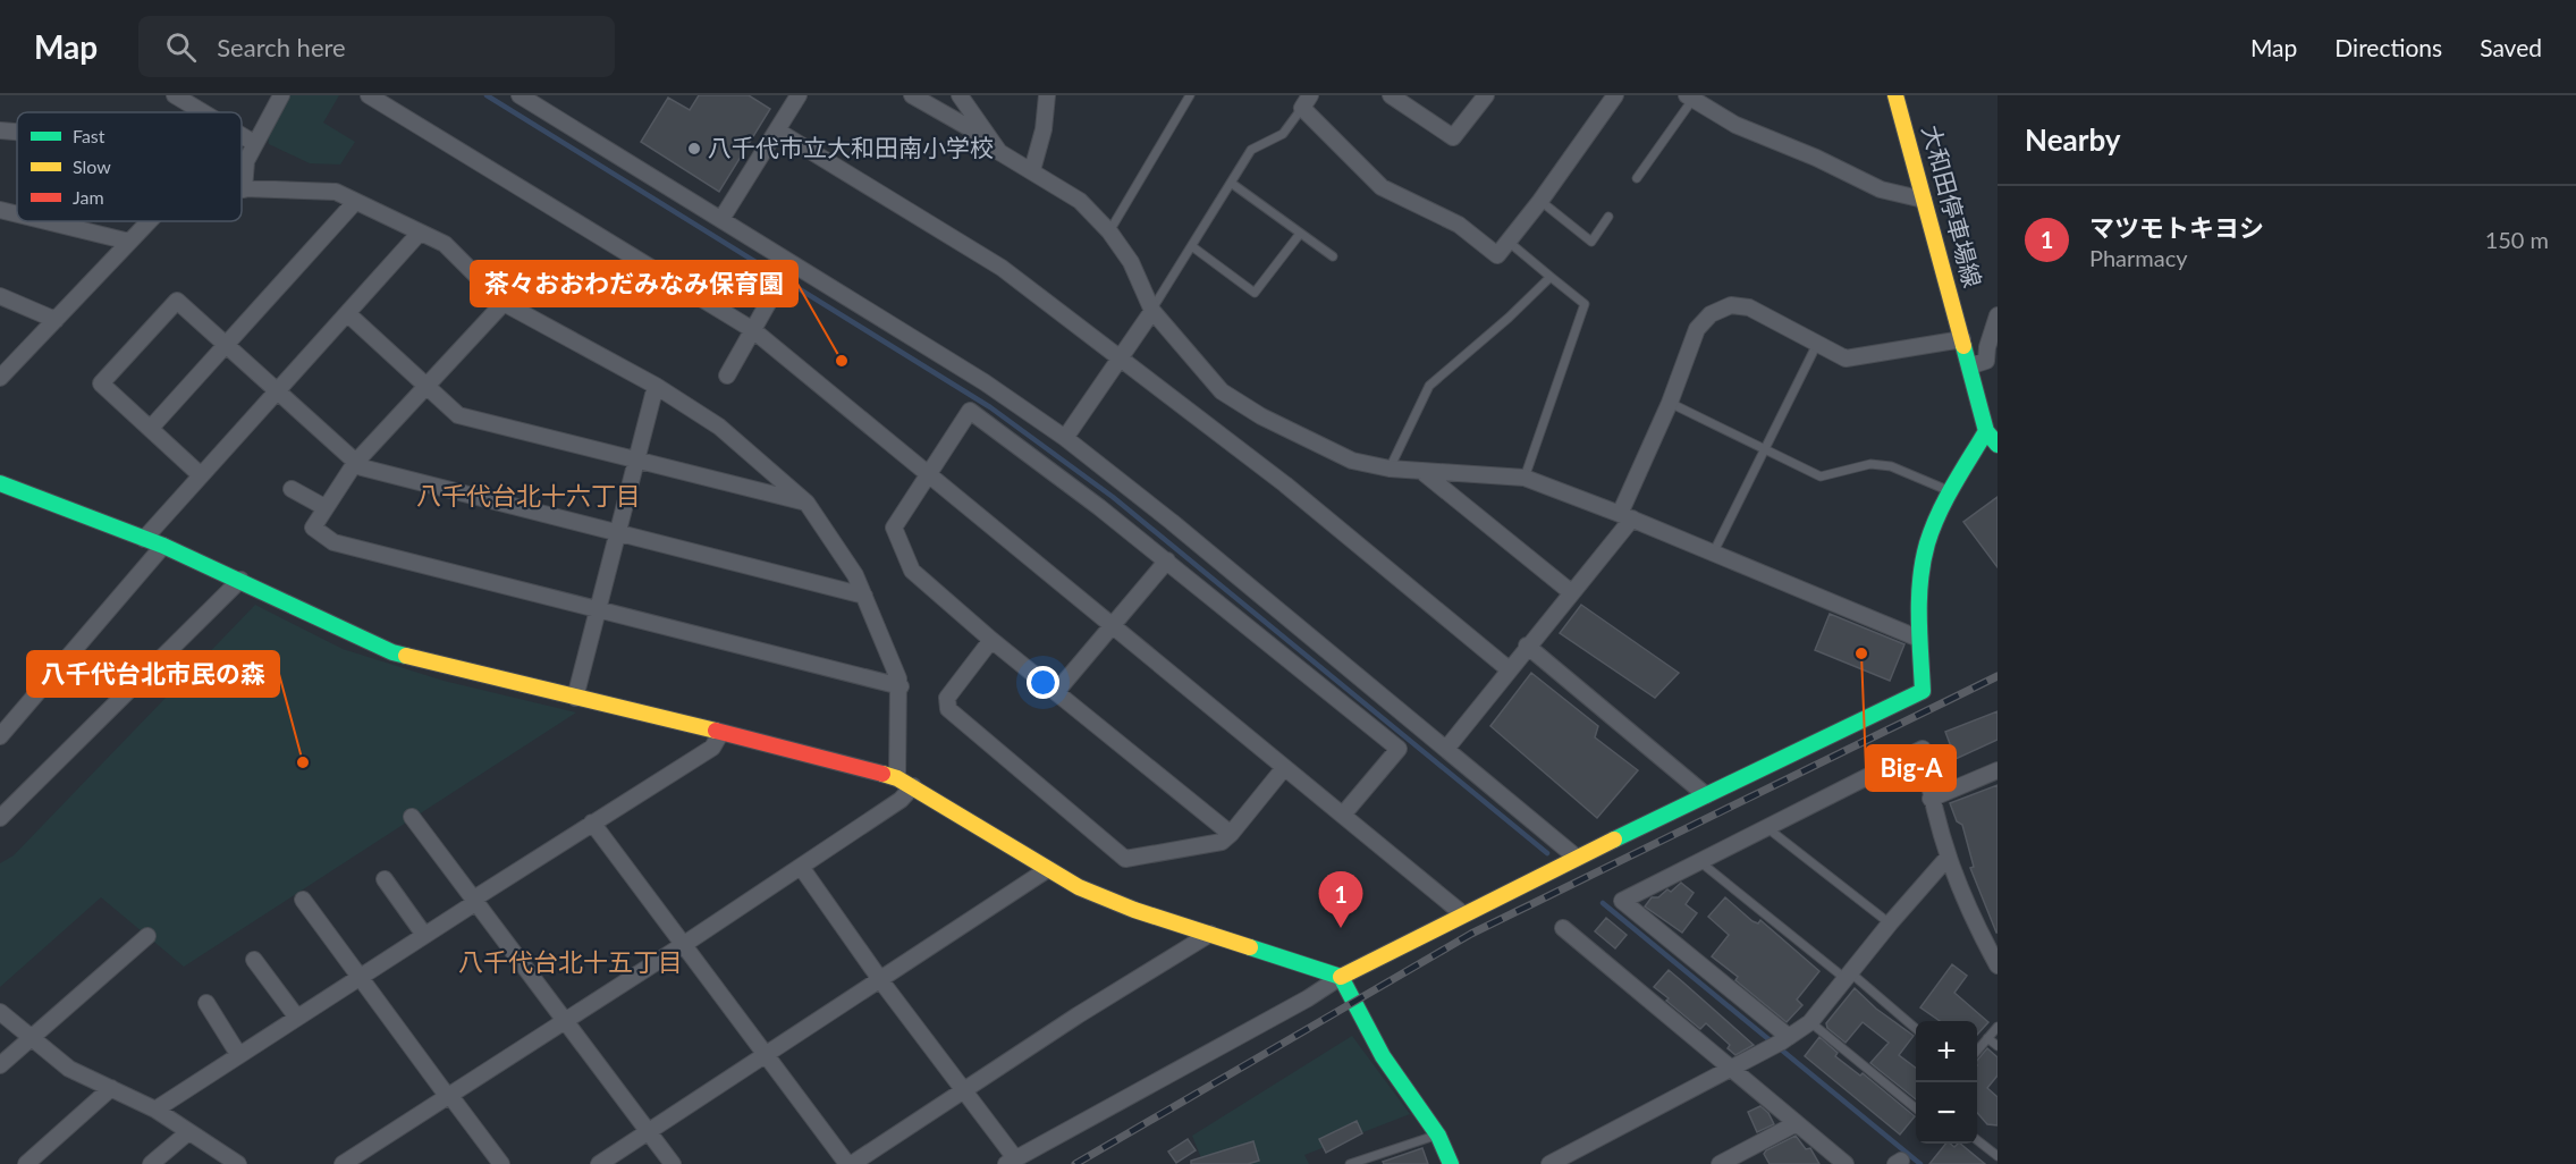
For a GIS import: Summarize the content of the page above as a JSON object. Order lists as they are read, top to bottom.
{
  "streets": {
    "street": ["大和田停車場線"]
  },
  "districts": ["八千代台北十六丁目", "八千代台北十五丁目"],
  "places": [
    "八千代市立大和田南小学校",
    "茶々おおわだみなみ保育園",
    "Big-A",
    "八千代台北市民の森"
  ],
  "legend": ["Fast", "Slow", "Jam"],
  "page": {
    "header": "Map",
    "search": "Search here",
    "nav": ["Map", "Directions", "Saved"],
    "heading": "Nearby",
    "list": [
      {
        "mark": "1",
        "name": "マツモトキヨシ",
        "note": "Pharmacy",
        "value": "150 m"
      }
    ],
    "pins": "1",
    "map_buttons": ["+", "−"]
  }
}
